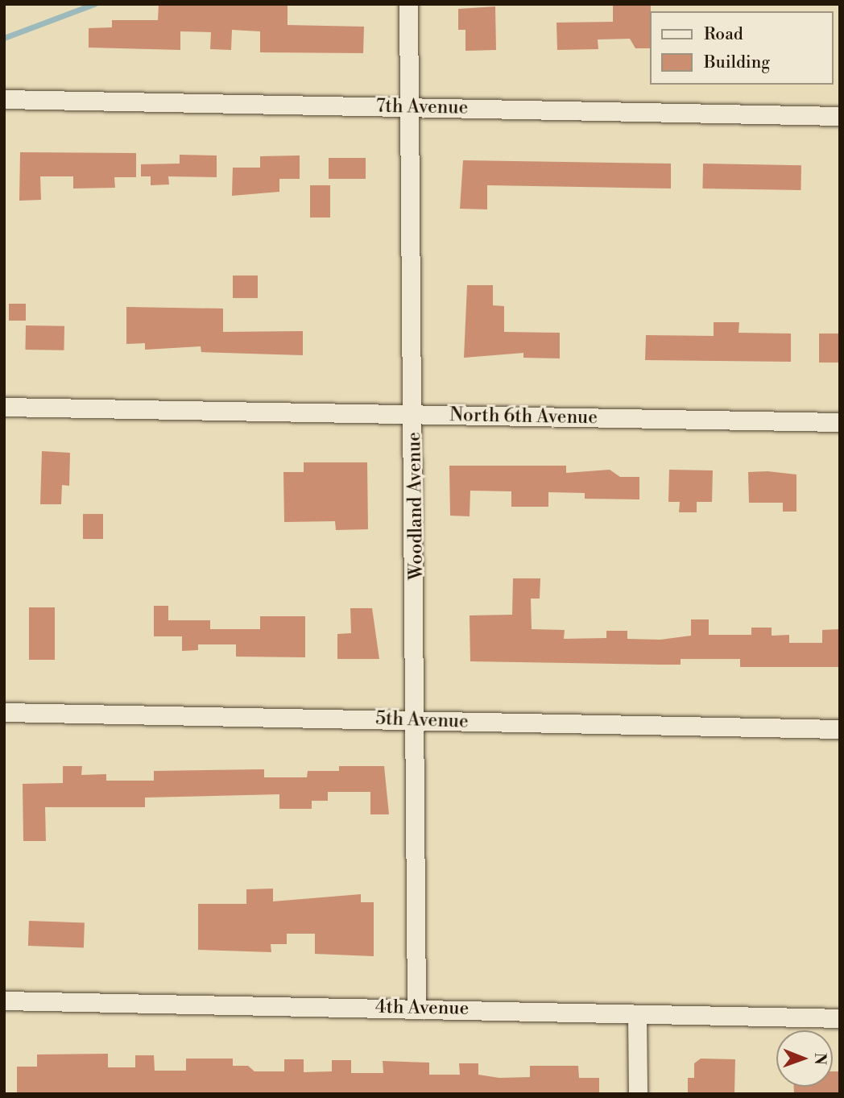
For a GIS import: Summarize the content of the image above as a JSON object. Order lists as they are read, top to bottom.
{
  "streets": {
    "street": [
      "7th Avenue",
      "North 6th Avenue",
      "Woodland Avenue",
      "5th Avenue",
      "4th Avenue"
    ]
  },
  "crossings": [
    ["7th Avenue", "Woodland Avenue"],
    ["North 6th Avenue", "Woodland Avenue"],
    ["Woodland Avenue", "5th Avenue"],
    ["Woodland Avenue", "4th Avenue"]
  ],
  "legend": ["Road", "Building"],
  "north": "right"
}
